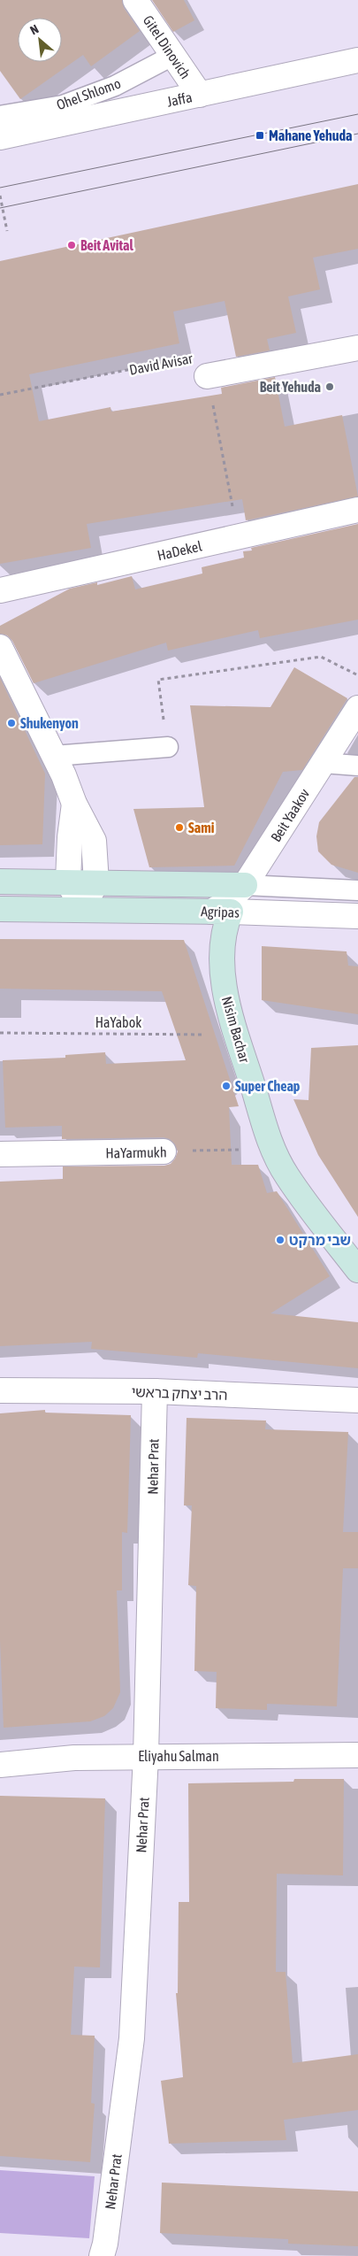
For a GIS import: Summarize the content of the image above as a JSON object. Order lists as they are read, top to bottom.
{
  "streets": {
    "street": [
      "Gitel Dinovich",
      "Jaffa",
      "David Avisar",
      "HaDekel",
      "Beit Yaakov",
      "Agripas",
      "Nisim Bachar",
      "HaYarmukh",
      "הרב יצחק בראשי",
      "Nehar Prat",
      "Eliyahu Salman"
    ],
    "lane": ["Ohel Shlomo"],
    "path": ["HaYabok"]
  },
  "crossings": [
    ["Gitel Dinovich", "Ohel Shlomo"],
    ["Gitel Dinovich", "Jaffa"],
    ["Beit Yaakov", "Agripas"],
    ["Beit Yaakov", "Nisim Bachar"],
    ["Agripas", "Nisim Bachar"],
    ["HaYabok", "Nisim Bachar"],
    ["Nisim Bachar", "HaYarmukh"],
    ["הרב יצחק בראשי", "Nehar Prat"],
    ["Nehar Prat", "Eliyahu Salman"]
  ],
  "places": {
    "transit": ["Mahane Yehuda"],
    "other": [
      "Beit Avital",
      "Beit Yehuda",
      "Shukenyon",
      "Sami",
      "Super Cheap",
      "שבי מרקט"
    ]
  },
  "north": "top left"
}
